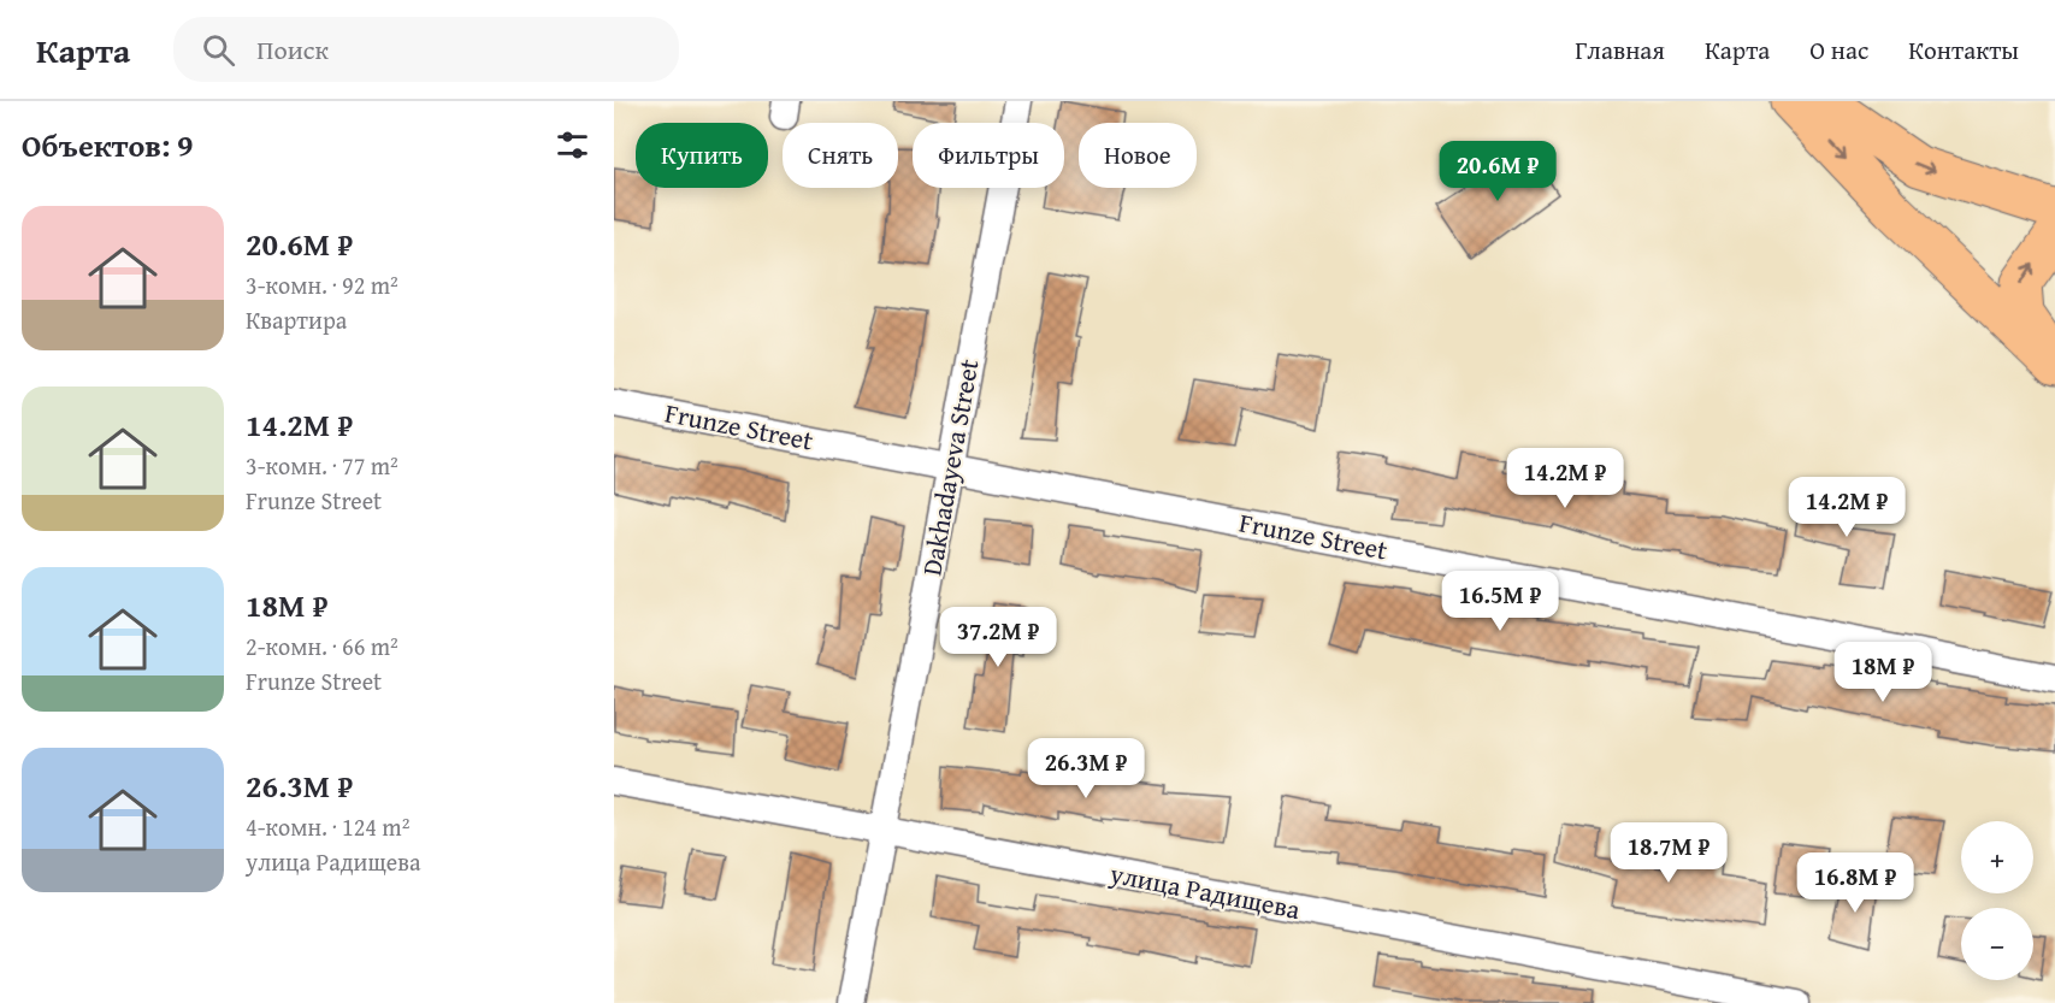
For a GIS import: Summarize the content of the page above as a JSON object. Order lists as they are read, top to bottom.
{
  "streets": {
    "street": ["Frunze Street", "Dakhadayeva Street", "улица Радищева"]
  },
  "crossings": [
    ["Frunze Street", "Dakhadayeva Street"],
    ["Dakhadayeva Street", "улица Радищева"]
  ],
  "page": {
    "header": "Карта",
    "search": "Поиск",
    "nav": [
      "Главная",
      "Карта",
      "О нас",
      "Контакты"
    ],
    "heading": "Объектов: 9",
    "chip": [
      "Купить",
      "Снять",
      "Фильтры",
      "Новое"
    ],
    "price": [
      "20.6M ₽",
      "14.2M ₽",
      "14.2M ₽",
      "16.5M ₽",
      "37.2M ₽",
      "18M ₽",
      "26.3M ₽",
      "18.7M ₽",
      "16.8M ₽"
    ],
    "list": [
      {
        "name": "20.6M ₽",
        "note": "3-комн. · 92 m² · Квартира"
      },
      {
        "name": "14.2M ₽",
        "note": "3-комн. · 77 m² · Frunze Street"
      },
      {
        "name": "18M ₽",
        "note": "2-комн. · 66 m² · Frunze Street"
      },
      {
        "name": "26.3M ₽",
        "note": "4-комн. · 124 m² · улица Радищева"
      }
    ],
    "map_buttons": ["+", "−"]
  }
}
